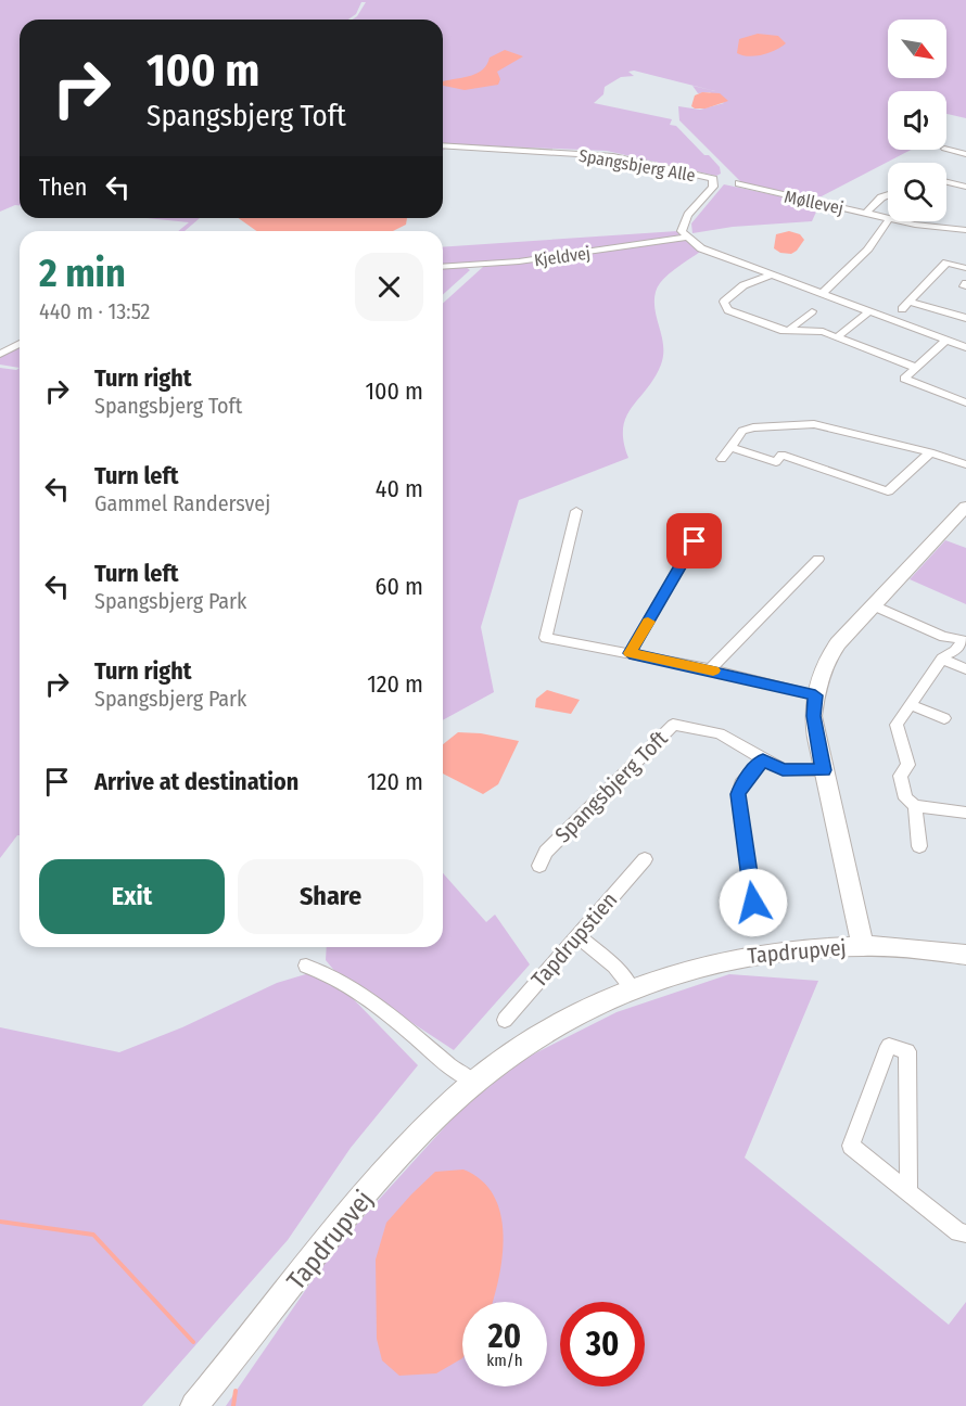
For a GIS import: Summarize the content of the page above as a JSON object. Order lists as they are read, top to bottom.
{
  "streets": {
    "street": [
      "Spangsbjerg Alle",
      "Møllevej",
      "Kjeldvej",
      "Spangsbjerg Toft",
      "Tapdrupstien",
      "Tapdrupvej"
    ]
  },
  "crossings": [
    ["Spangsbjerg Alle", "Kjeldvej"]
  ],
  "north": "bottom right",
  "page": {
    "turn": ["100 m", "Spangsbjerg Toft"],
    "then": "Then",
    "heading": ["2 min", "440 m · 13:52"],
    "list": [
      {
        "name": "Turn right",
        "note": "Spangsbjerg Toft",
        "value": "100 m"
      },
      {
        "name": "Turn left",
        "note": "Gammel Randersvej",
        "value": "40 m"
      },
      {
        "name": "Turn left",
        "note": "Spangsbjerg Park",
        "value": "60 m"
      },
      {
        "name": "Turn right",
        "note": "Spangsbjerg Park",
        "value": "120 m"
      },
      {
        "name": "Arrive at destination",
        "value": "120 m"
      }
    ],
    "buttons": ["Exit", "Share"],
    "speed": "20 km/h",
    "limit": "30"
  }
}
